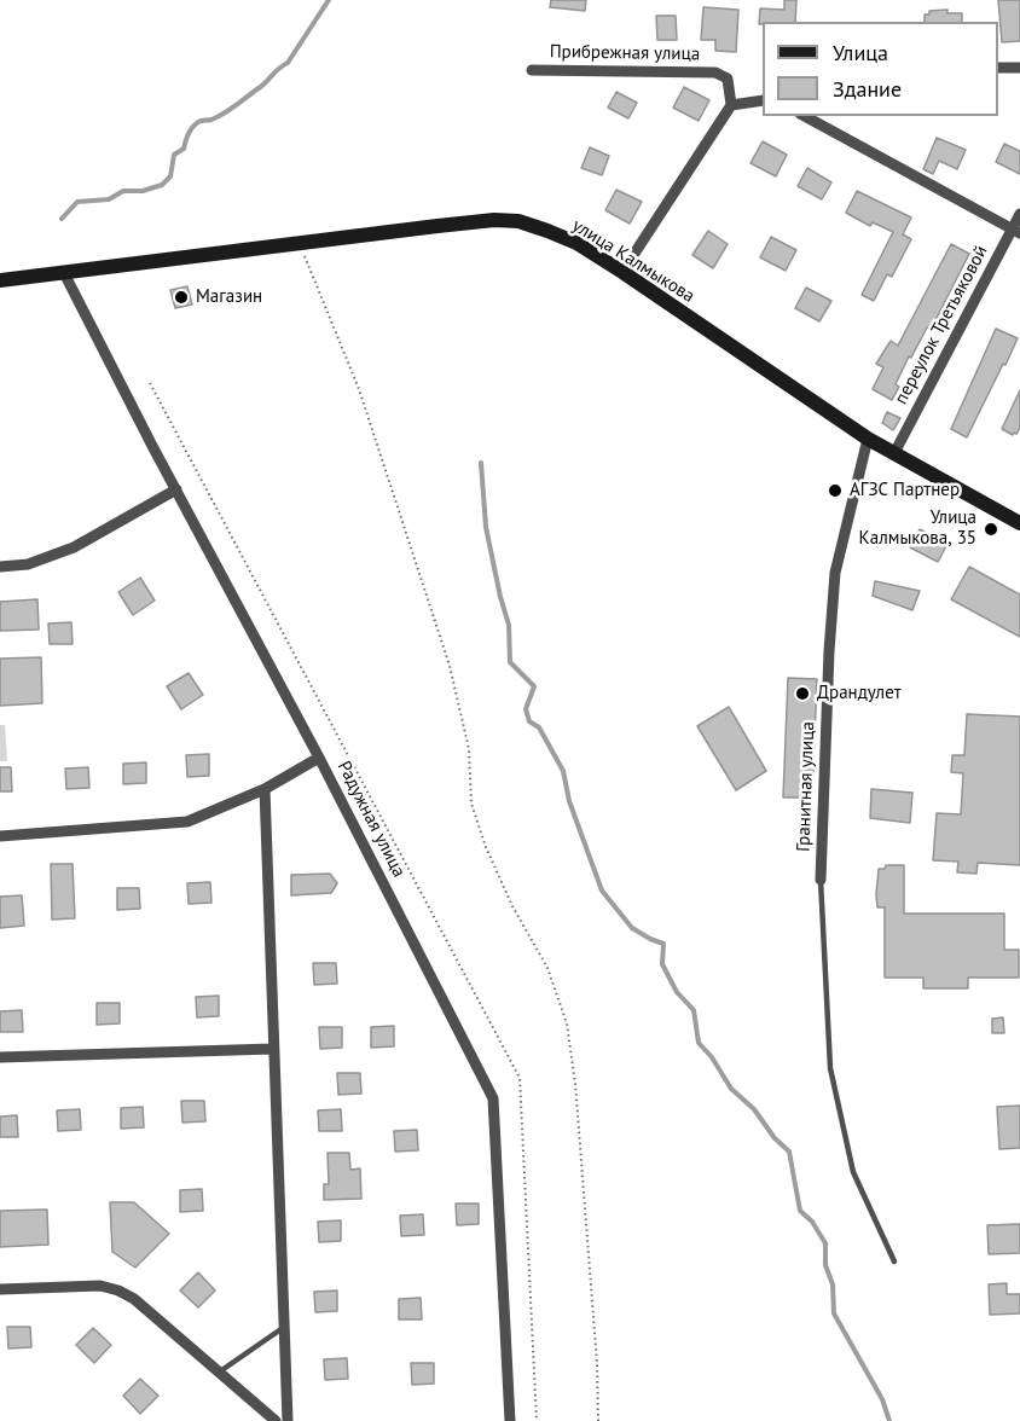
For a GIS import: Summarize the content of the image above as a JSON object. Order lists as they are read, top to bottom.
{
  "streets": {
    "main road": ["улица Калмыкова"],
    "street": [
      "Прибрежная улица",
      "переулок Третьяковой",
      "Гранитная улица",
      "Радужная улица"
    ]
  },
  "crossings": [
    ["улица Калмыкова", "переулок Третьяковой"],
    ["улица Калмыкова", "Гранитная улица"],
    ["улица Калмыкова", "Радужная улица"]
  ],
  "places": [
    "Магазин",
    "АГЗС Партнер",
    "Улица Калмыкова, 35",
    "Драндулет"
  ],
  "legend": ["Улица", "Здание"]
}
